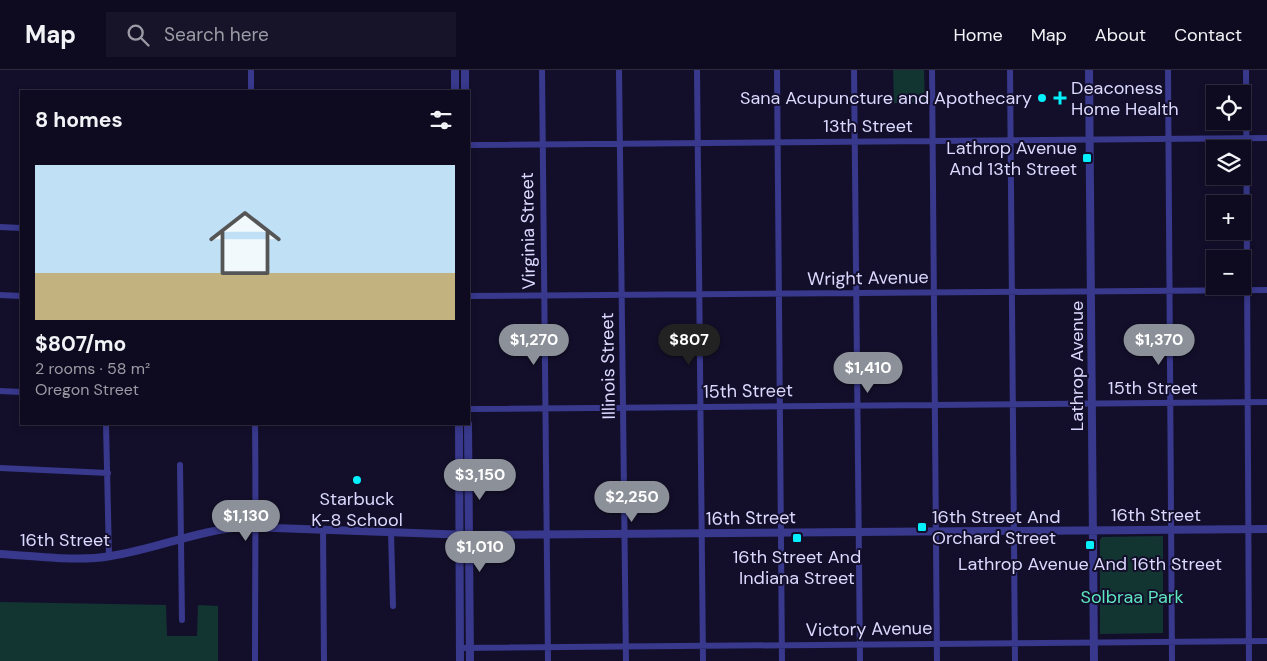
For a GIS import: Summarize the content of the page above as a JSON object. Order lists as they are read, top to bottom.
{
  "streets": {
    "street": [
      "13th Street",
      "Virginia Street",
      "Wright Avenue",
      "Illinois Street",
      "Lathrop Avenue",
      "15th Street",
      "16th Street",
      "Victory Avenue"
    ]
  },
  "crossings": [
    ["13th Street", "Virginia Street"],
    ["13th Street", "Illinois Street"],
    ["13th Street", "Lathrop Avenue"],
    ["Virginia Street", "Wright Avenue"],
    ["Virginia Street", "15th Street"],
    ["Virginia Street", "16th Street"],
    ["Virginia Street", "Victory Avenue"],
    ["Wright Avenue", "Illinois Street"],
    ["Wright Avenue", "Lathrop Avenue"],
    ["Illinois Street", "15th Street"],
    ["Illinois Street", "16th Street"],
    ["Illinois Street", "Victory Avenue"],
    ["Lathrop Avenue", "15th Street"],
    ["Lathrop Avenue", "16th Street"],
    ["Lathrop Avenue", "Victory Avenue"]
  ],
  "parks": ["Solbraa Park"],
  "places": {
    "other": ["Sana Acupuncture and Apothecary", "Starbuck K-8 School"],
    "health": ["Deaconess Home Health"],
    "transit": [
      "Lathrop Avenue And 13th Street",
      "16th Street And Orchard Street",
      "16th Street And Indiana Street",
      "Lathrop Avenue And 16th Street"
    ]
  },
  "page": {
    "header": "Map",
    "search": "Search here",
    "nav": [
      "Home",
      "Map",
      "About",
      "Contact"
    ],
    "map_buttons": ["+", "−"],
    "heading": "8 homes",
    "list": [
      {
        "name": "$807/mo",
        "note": "2 rooms · 58 m² · Oregon Street"
      }
    ],
    "price": [
      "$1,270",
      "$807",
      "$1,370",
      "$1,410",
      "$3,150",
      "$2,250",
      "$1,130",
      "$1,010"
    ]
  }
}
